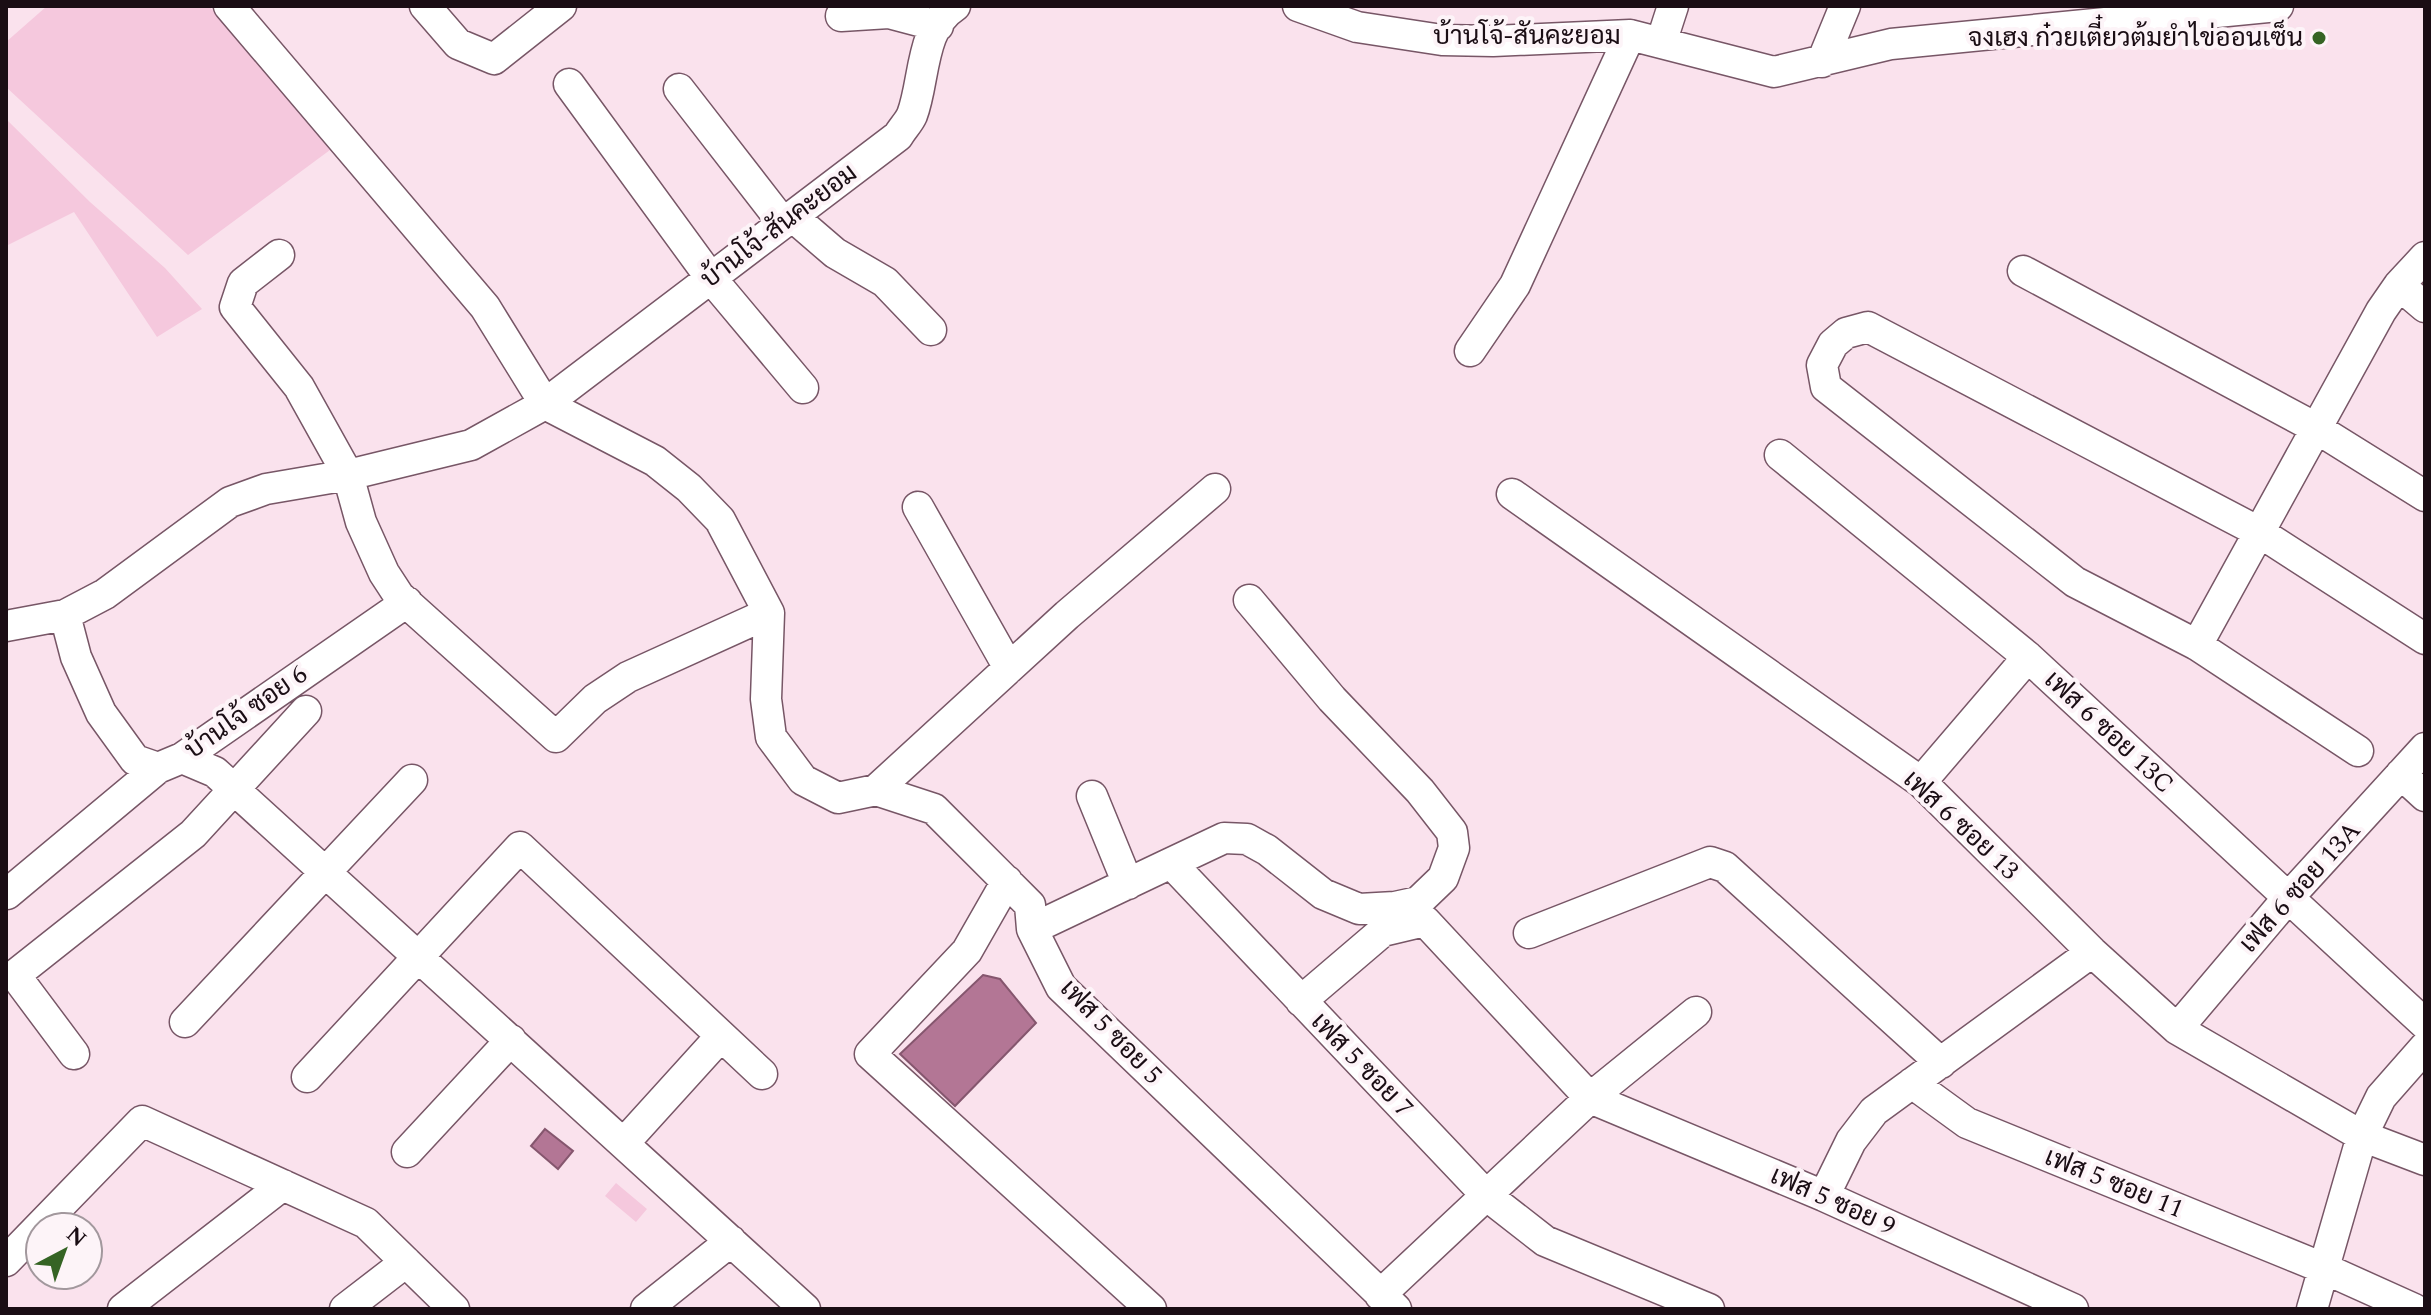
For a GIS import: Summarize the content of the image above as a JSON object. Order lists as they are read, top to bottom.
{
  "streets": {
    "street": [
      "บ้านโจ้-สันคะยอม",
      "บ้านโจ้ ซอย 6",
      "เฟส 6 ซอย 13C",
      "เฟส 6 ซอย 13",
      "เฟส 6 ซอย 13A",
      "เฟส 5 ซอย 5",
      "เฟส 5 ซอย 7",
      "เฟส 5 ซอย 11",
      "เฟส 5 ซอย 9"
    ]
  },
  "crossings": [
    ["บ้านโจ้-สันคะยอม", "บ้านโจ้ ซอย 6"],
    ["บ้านโจ้-สันคะยอม", "เฟส 5 ซอย 5"],
    ["เฟส 6 ซอย 13C", "เฟส 6 ซอย 13A"],
    ["เฟส 6 ซอย 13", "เฟส 6 ซอย 13A"]
  ],
  "places": ["จงเฮง ก๋วยเตี๋ยวต้มยำไข่ออนเซ็น"],
  "north": "top right"
}
